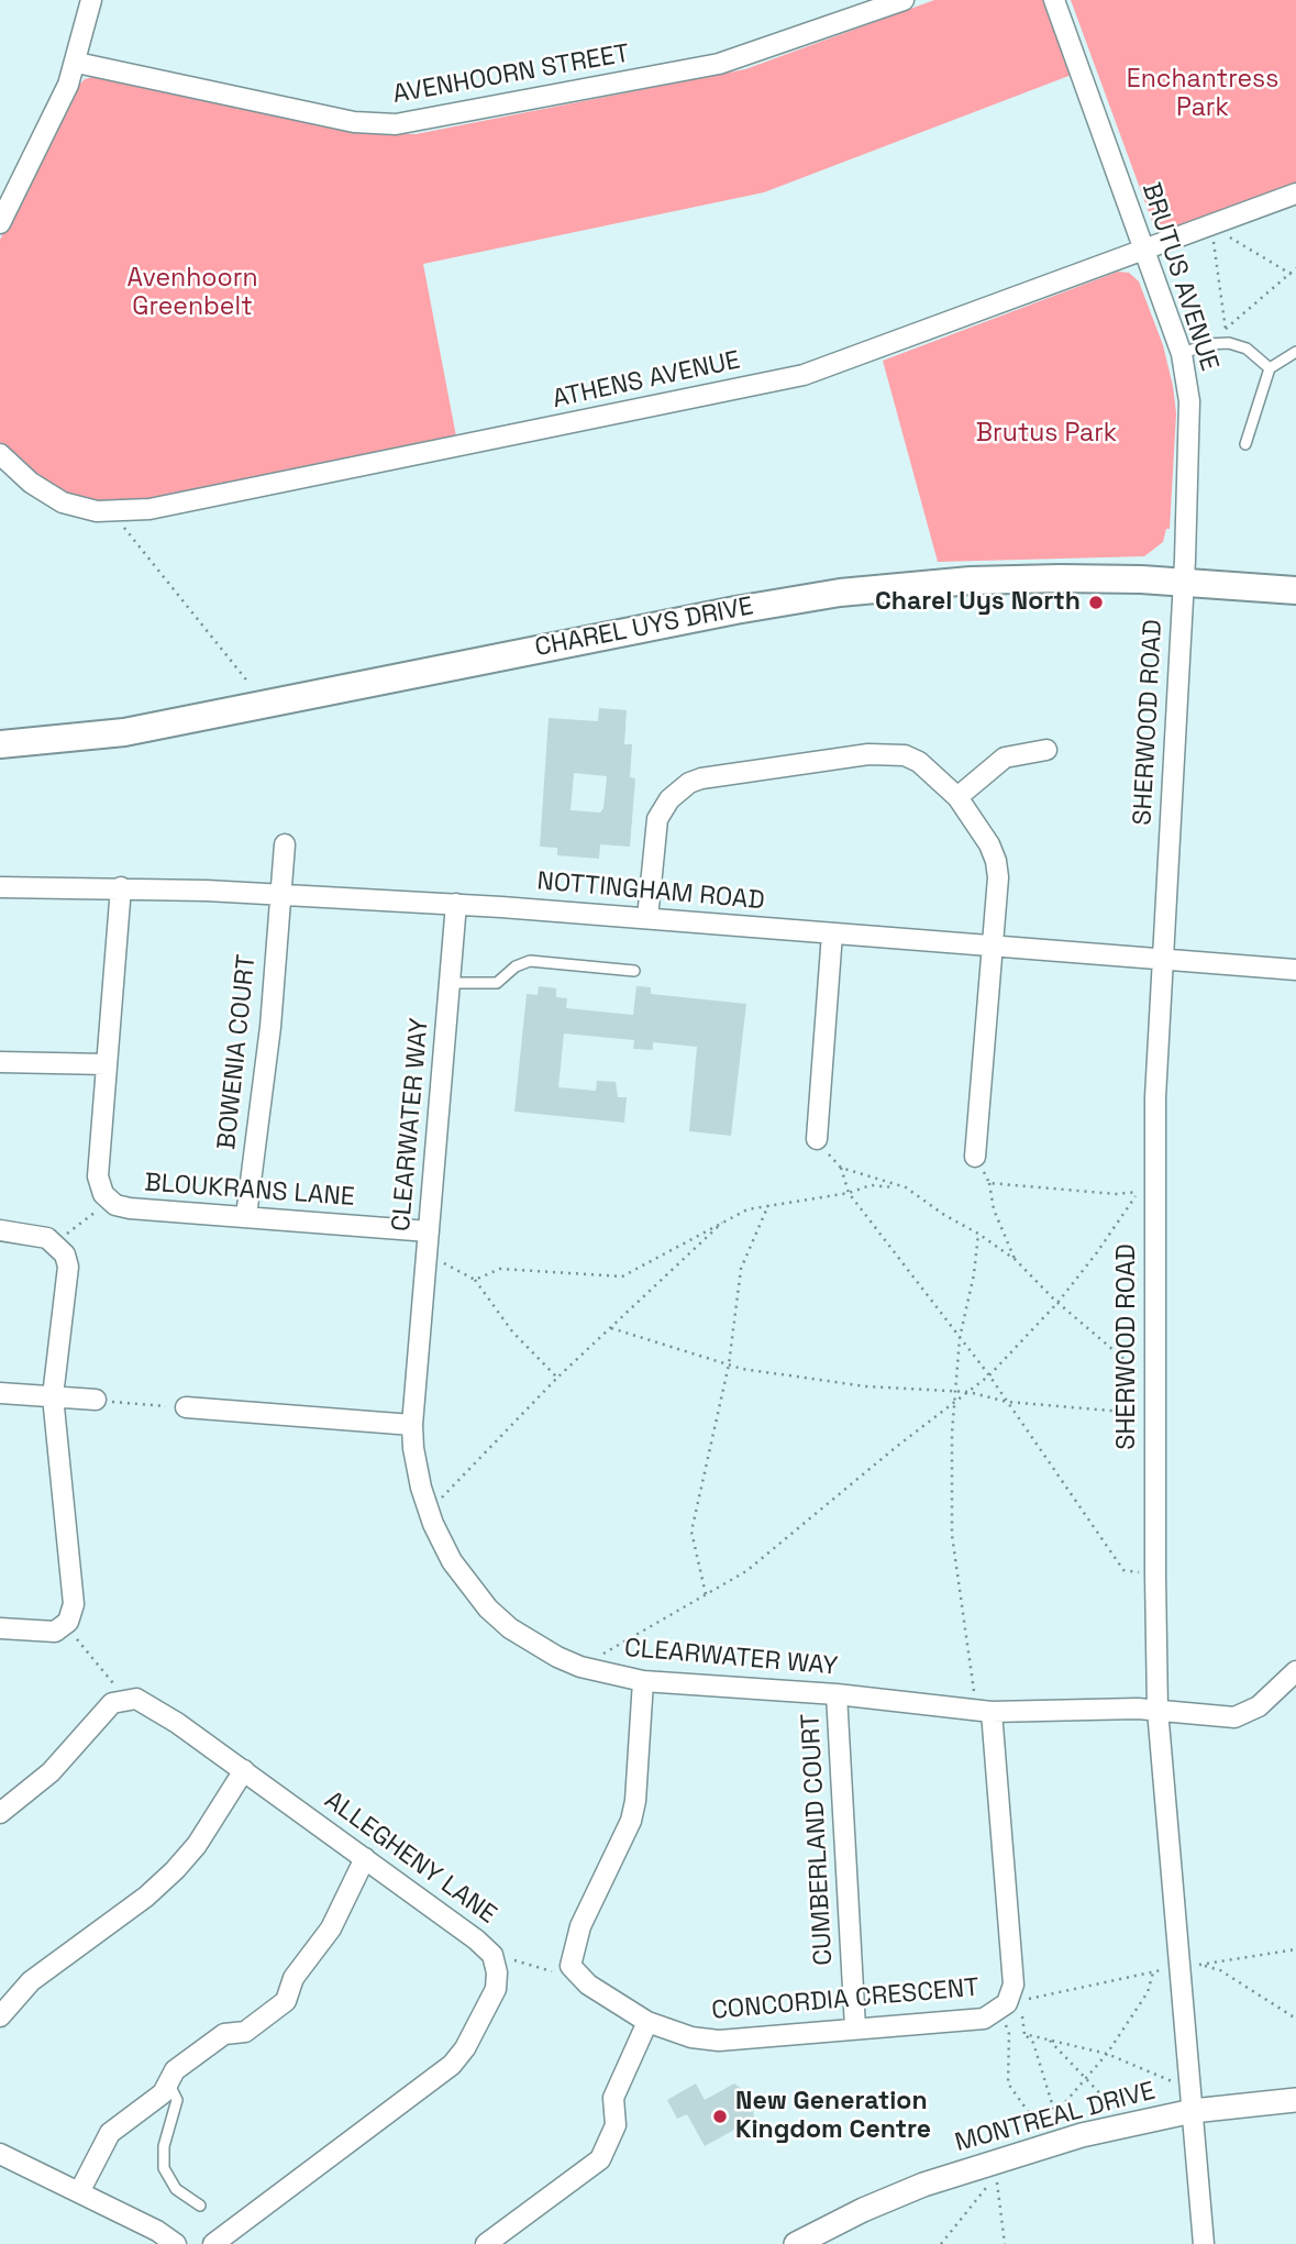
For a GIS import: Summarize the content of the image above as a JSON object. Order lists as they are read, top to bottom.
{
  "streets": {
    "main road": ["CHAREL UYS DRIVE"],
    "street": [
      "AVENHOORN STREET",
      "BRUTUS AVENUE",
      "ATHENS AVENUE",
      "SHERWOOD ROAD",
      "NOTTINGHAM ROAD",
      "BOWENIA COURT",
      "CLEARWATER WAY",
      "BLOUKRANS LANE",
      "CUMBERLAND COURT",
      "ALLEGHENY LANE",
      "CONCORDIA CRESCENT",
      "MONTREAL DRIVE"
    ]
  },
  "crossings": [
    ["BRUTUS AVENUE", "ATHENS AVENUE"],
    ["BRUTUS AVENUE", "CHAREL UYS DRIVE"],
    ["BRUTUS AVENUE", "SHERWOOD ROAD"],
    ["CHAREL UYS DRIVE", "SHERWOOD ROAD"],
    ["SHERWOOD ROAD", "NOTTINGHAM ROAD"],
    ["SHERWOOD ROAD", "CLEARWATER WAY"],
    ["SHERWOOD ROAD", "MONTREAL DRIVE"],
    ["NOTTINGHAM ROAD", "BOWENIA COURT"],
    ["NOTTINGHAM ROAD", "CLEARWATER WAY"],
    ["NOTTINGHAM ROAD", "BLOUKRANS LANE"],
    ["BOWENIA COURT", "BLOUKRANS LANE"],
    ["CLEARWATER WAY", "BLOUKRANS LANE"],
    ["CLEARWATER WAY", "CUMBERLAND COURT"],
    ["CLEARWATER WAY", "CONCORDIA CRESCENT"],
    ["CUMBERLAND COURT", "CONCORDIA CRESCENT"]
  ],
  "parks": ["Enchantress Park", "Avenhoorn Greenbelt", "Brutus Park"],
  "places": ["Charel Uys North", "New Generation Kingdom Centre"]
}
